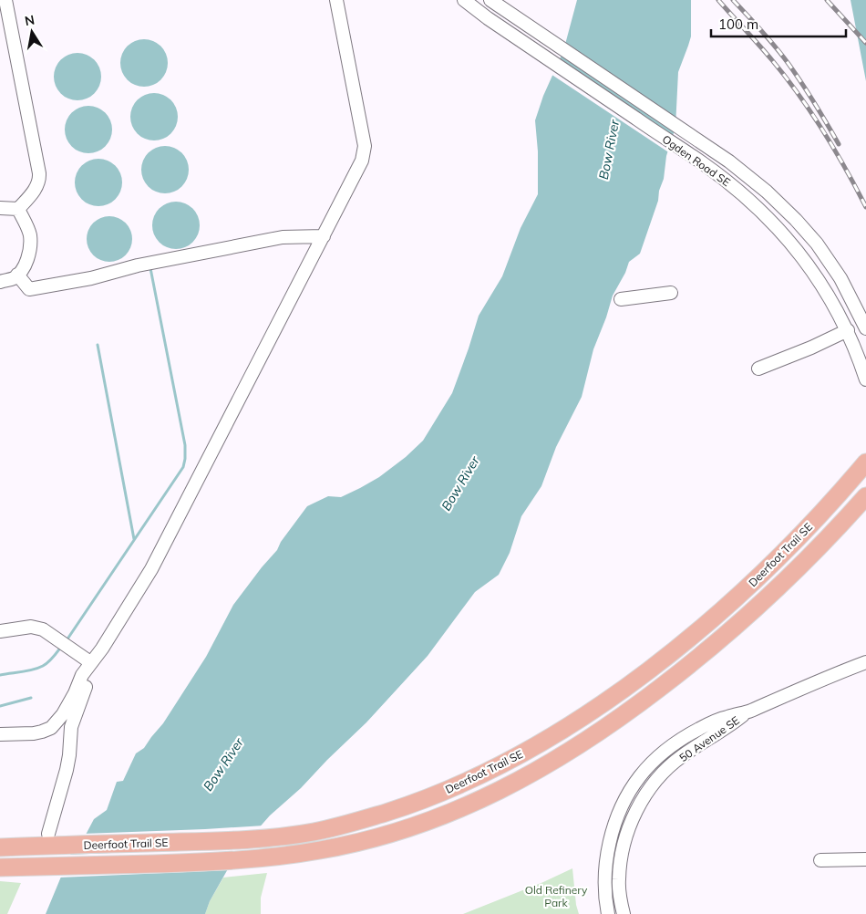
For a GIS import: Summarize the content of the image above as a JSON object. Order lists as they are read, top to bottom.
{
  "streets": {
    "highway": ["Deerfoot Trail SE"],
    "street": ["Ogden Road SE", "50 Avenue SE"]
  },
  "water": ["Bow River"],
  "parks": ["Old Refinery Park"],
  "scale_bar": "100 m",
  "north": "top"
}
